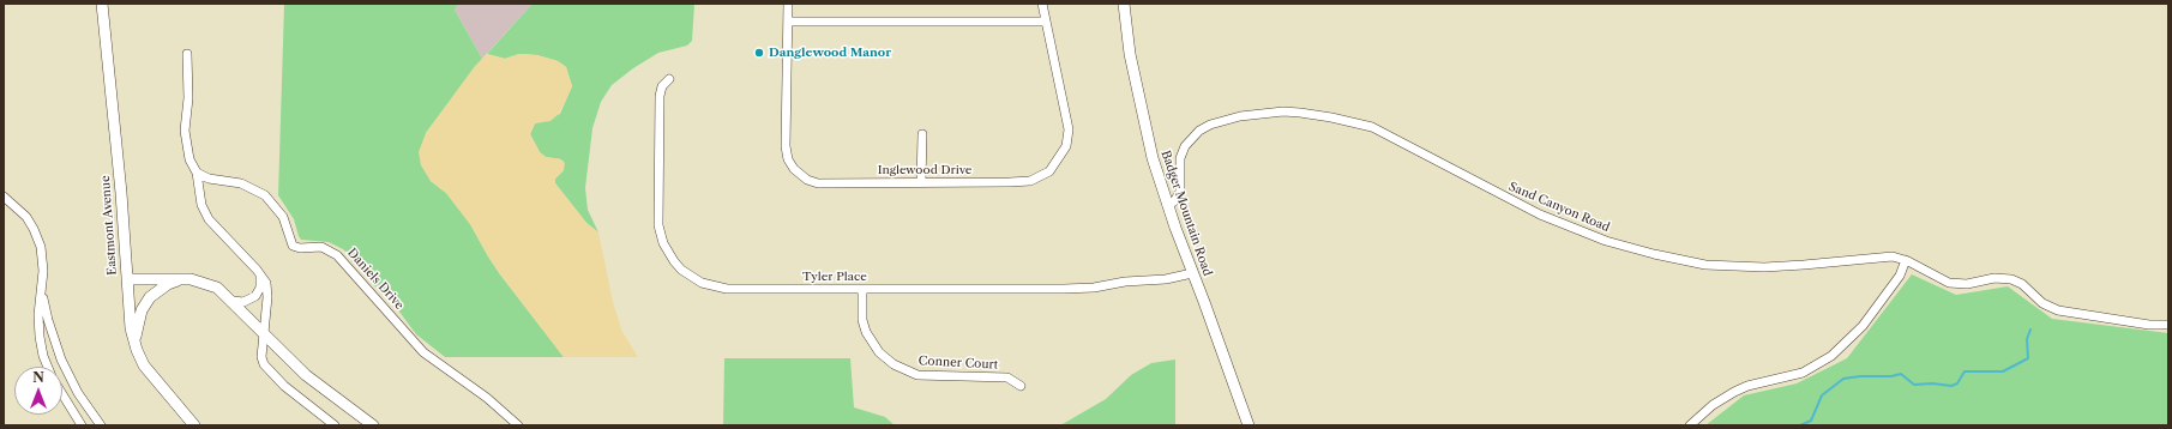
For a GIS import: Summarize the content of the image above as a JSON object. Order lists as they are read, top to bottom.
{
  "streets": {
    "main road": ["Badger Mountain Road", "Eastmont Avenue"],
    "street": [
      "Inglewood Drive",
      "Sand Canyon Road",
      "Tyler Place",
      "Daniels Drive",
      "Conner Court"
    ]
  },
  "crossings": [
    ["Sand Canyon Road", "Badger Mountain Road"],
    ["Badger Mountain Road", "Tyler Place"],
    ["Tyler Place", "Conner Court"]
  ],
  "places": ["Danglewood Manor"],
  "north": "top"
}
